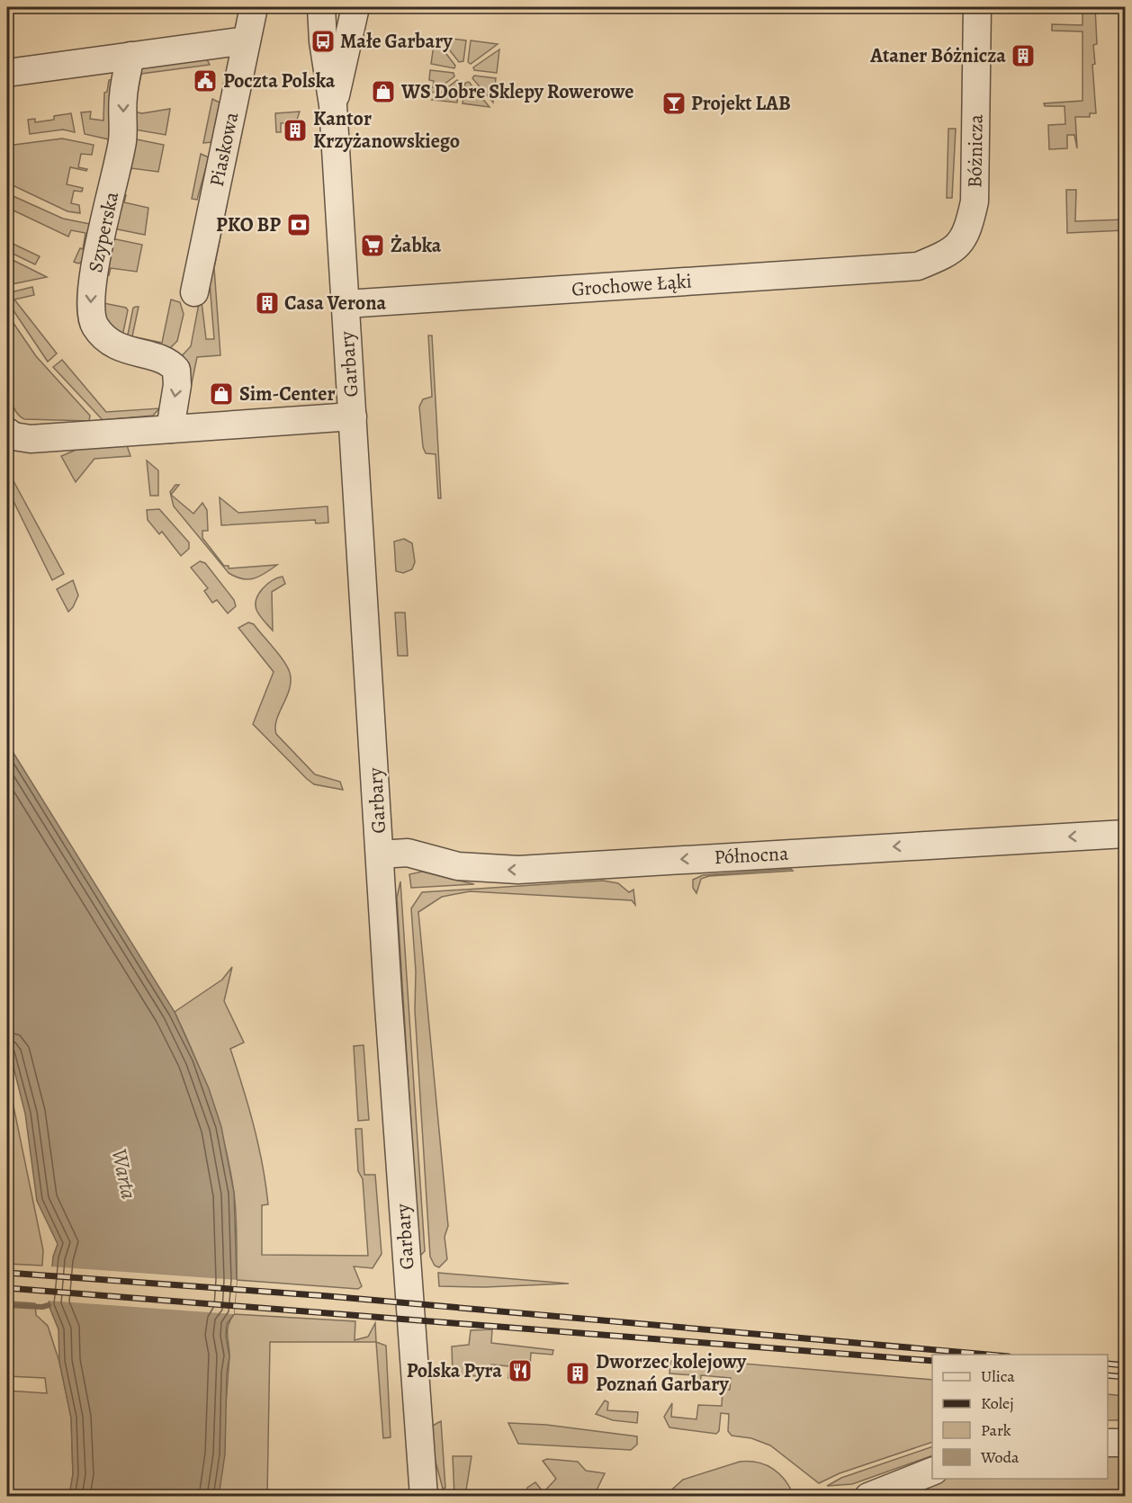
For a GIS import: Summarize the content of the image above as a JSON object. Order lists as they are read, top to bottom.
{
  "streets": {
    "street": [
      "Piaskowa",
      "Bóżnicza",
      "Szyperska",
      "Grochowe Łąki",
      "Garbary",
      "Północna"
    ]
  },
  "crossings": [
    ["Bóżnicza", "Grochowe Łąki"],
    ["Grochowe Łąki", "Garbary"],
    ["Garbary", "Północna"]
  ],
  "one_way": ["Szyperska", "Północna"],
  "water": ["Warta"],
  "places": {
    "bus stop": ["Małe Garbary"],
    "building": [
      "Ataner Bóżnicza",
      "Kantor Krzyżanowskiego",
      "Casa Verona",
      "Dworzec kolejowy Poznań Garbary"
    ],
    "public building": ["Poczta Polska"],
    "shop": ["WS Dobre Sklepy Rowerowe", "Sim-Center"],
    "bar": ["Projekt LAB"],
    "bank": ["PKO BP"],
    "supermarket": ["Żabka"],
    "restaurant": ["Polska Pyra"]
  },
  "legend": [
    "Ulica",
    "Kolej",
    "Park",
    "Woda"
  ]
}
